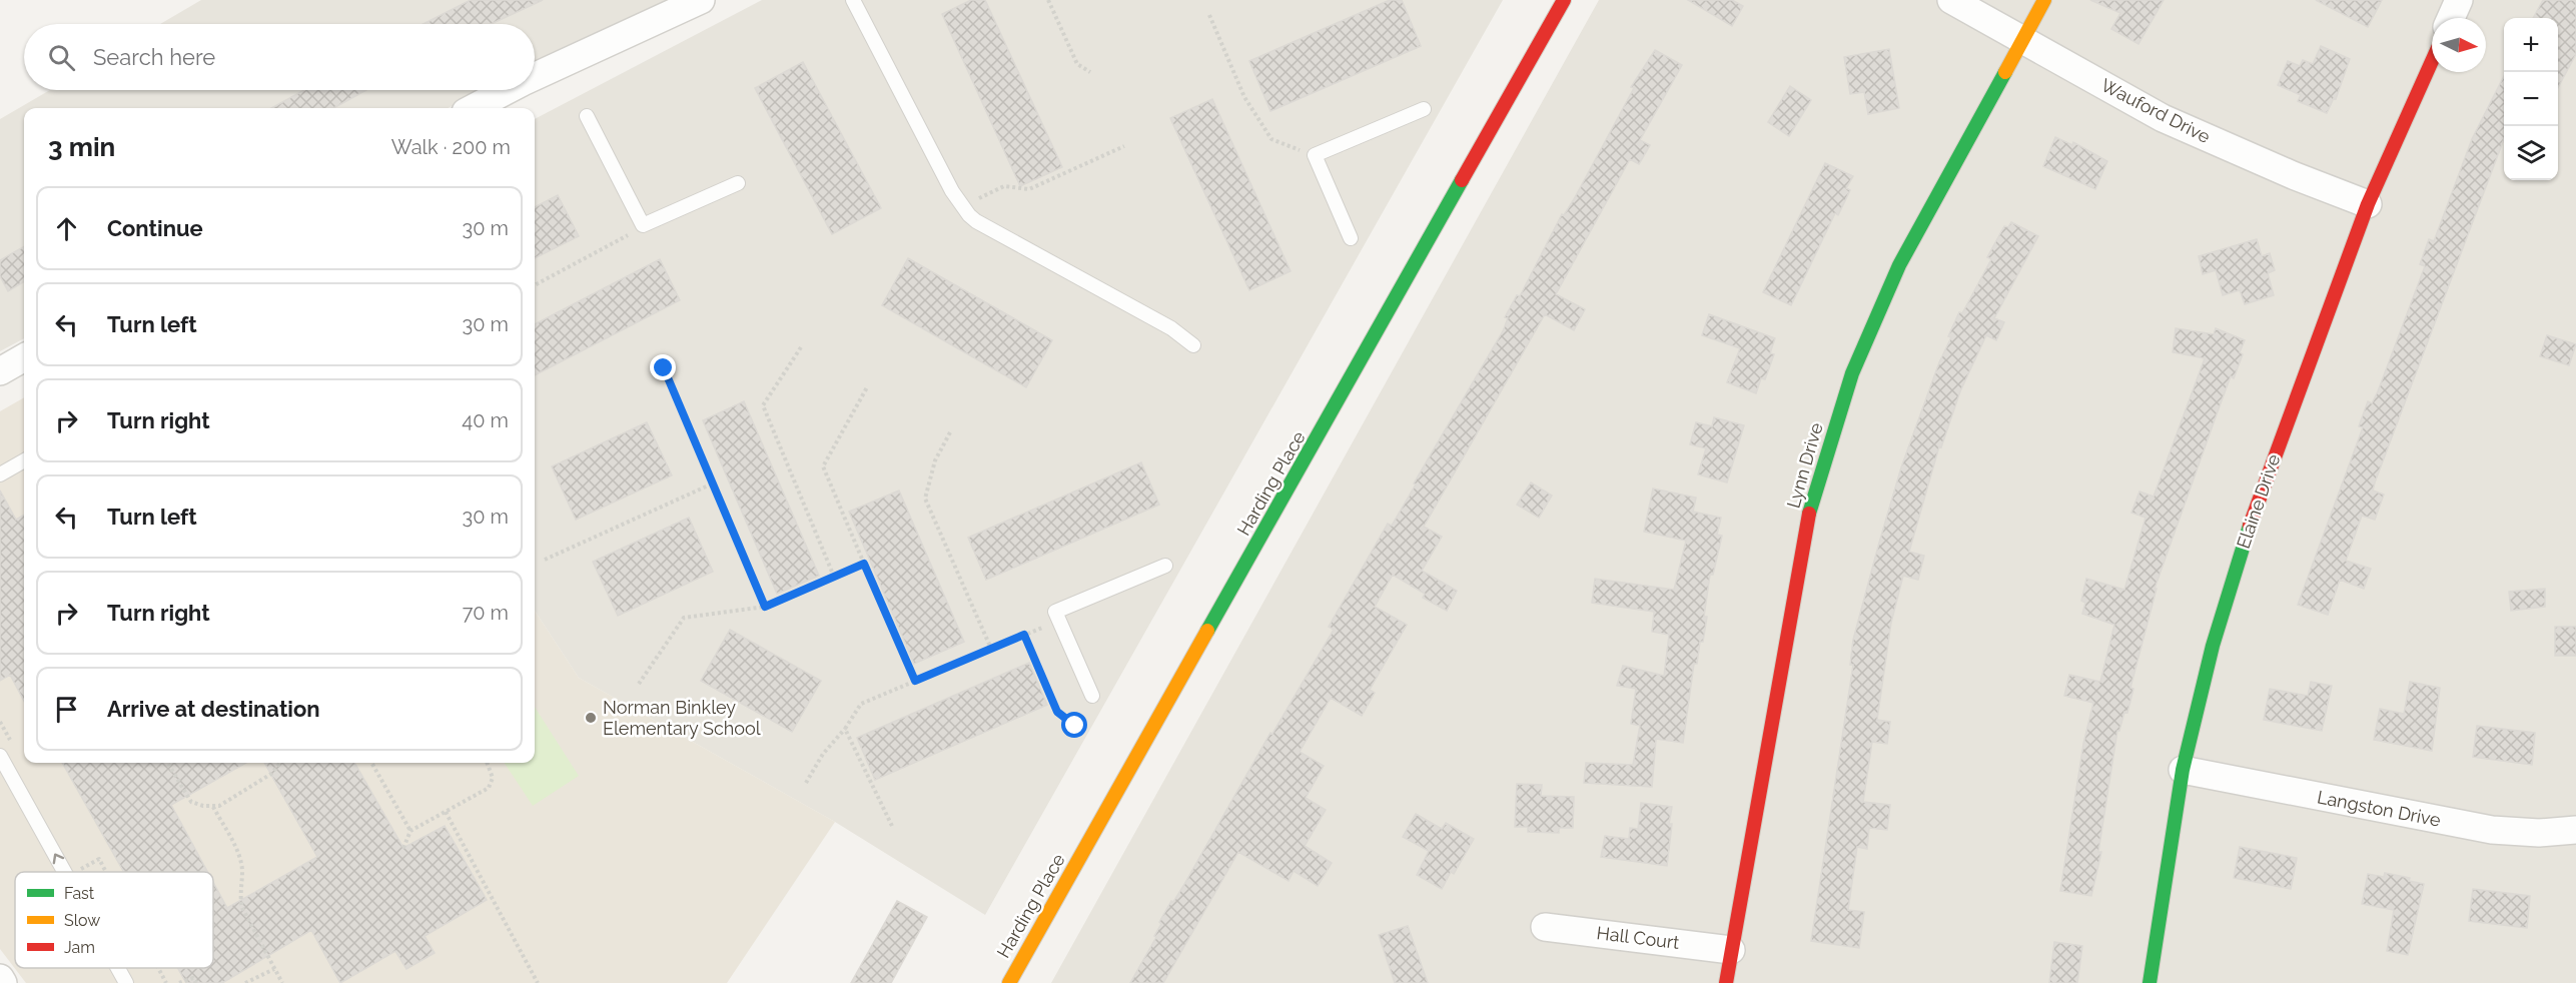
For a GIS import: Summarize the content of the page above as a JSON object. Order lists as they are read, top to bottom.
{
  "streets": {
    "street": [
      "Wauford Drive",
      "Lynn Drive",
      "Harding Place",
      "Elaine Drive",
      "Langston Drive",
      "Hall Court"
    ]
  },
  "crossings": [
    ["Wauford Drive", "Lynn Drive"],
    ["Wauford Drive", "Elaine Drive"],
    ["Lynn Drive", "Hall Court"],
    ["Elaine Drive", "Langston Drive"]
  ],
  "places": ["Norman Binkley Elementary School"],
  "legend": ["Fast", "Slow", "Jam"],
  "north": "right",
  "page": {
    "map_buttons": ["+", "−"],
    "search": "Search here",
    "heading": ["3 min", "Walk · 200 m"],
    "list": [
      ["Continue", "30 m"],
      ["Turn left", "30 m"],
      ["Turn right", "40 m"],
      ["Turn left", "30 m"],
      ["Turn right", "70 m"],
      "Arrive at destination"
    ]
  }
}
